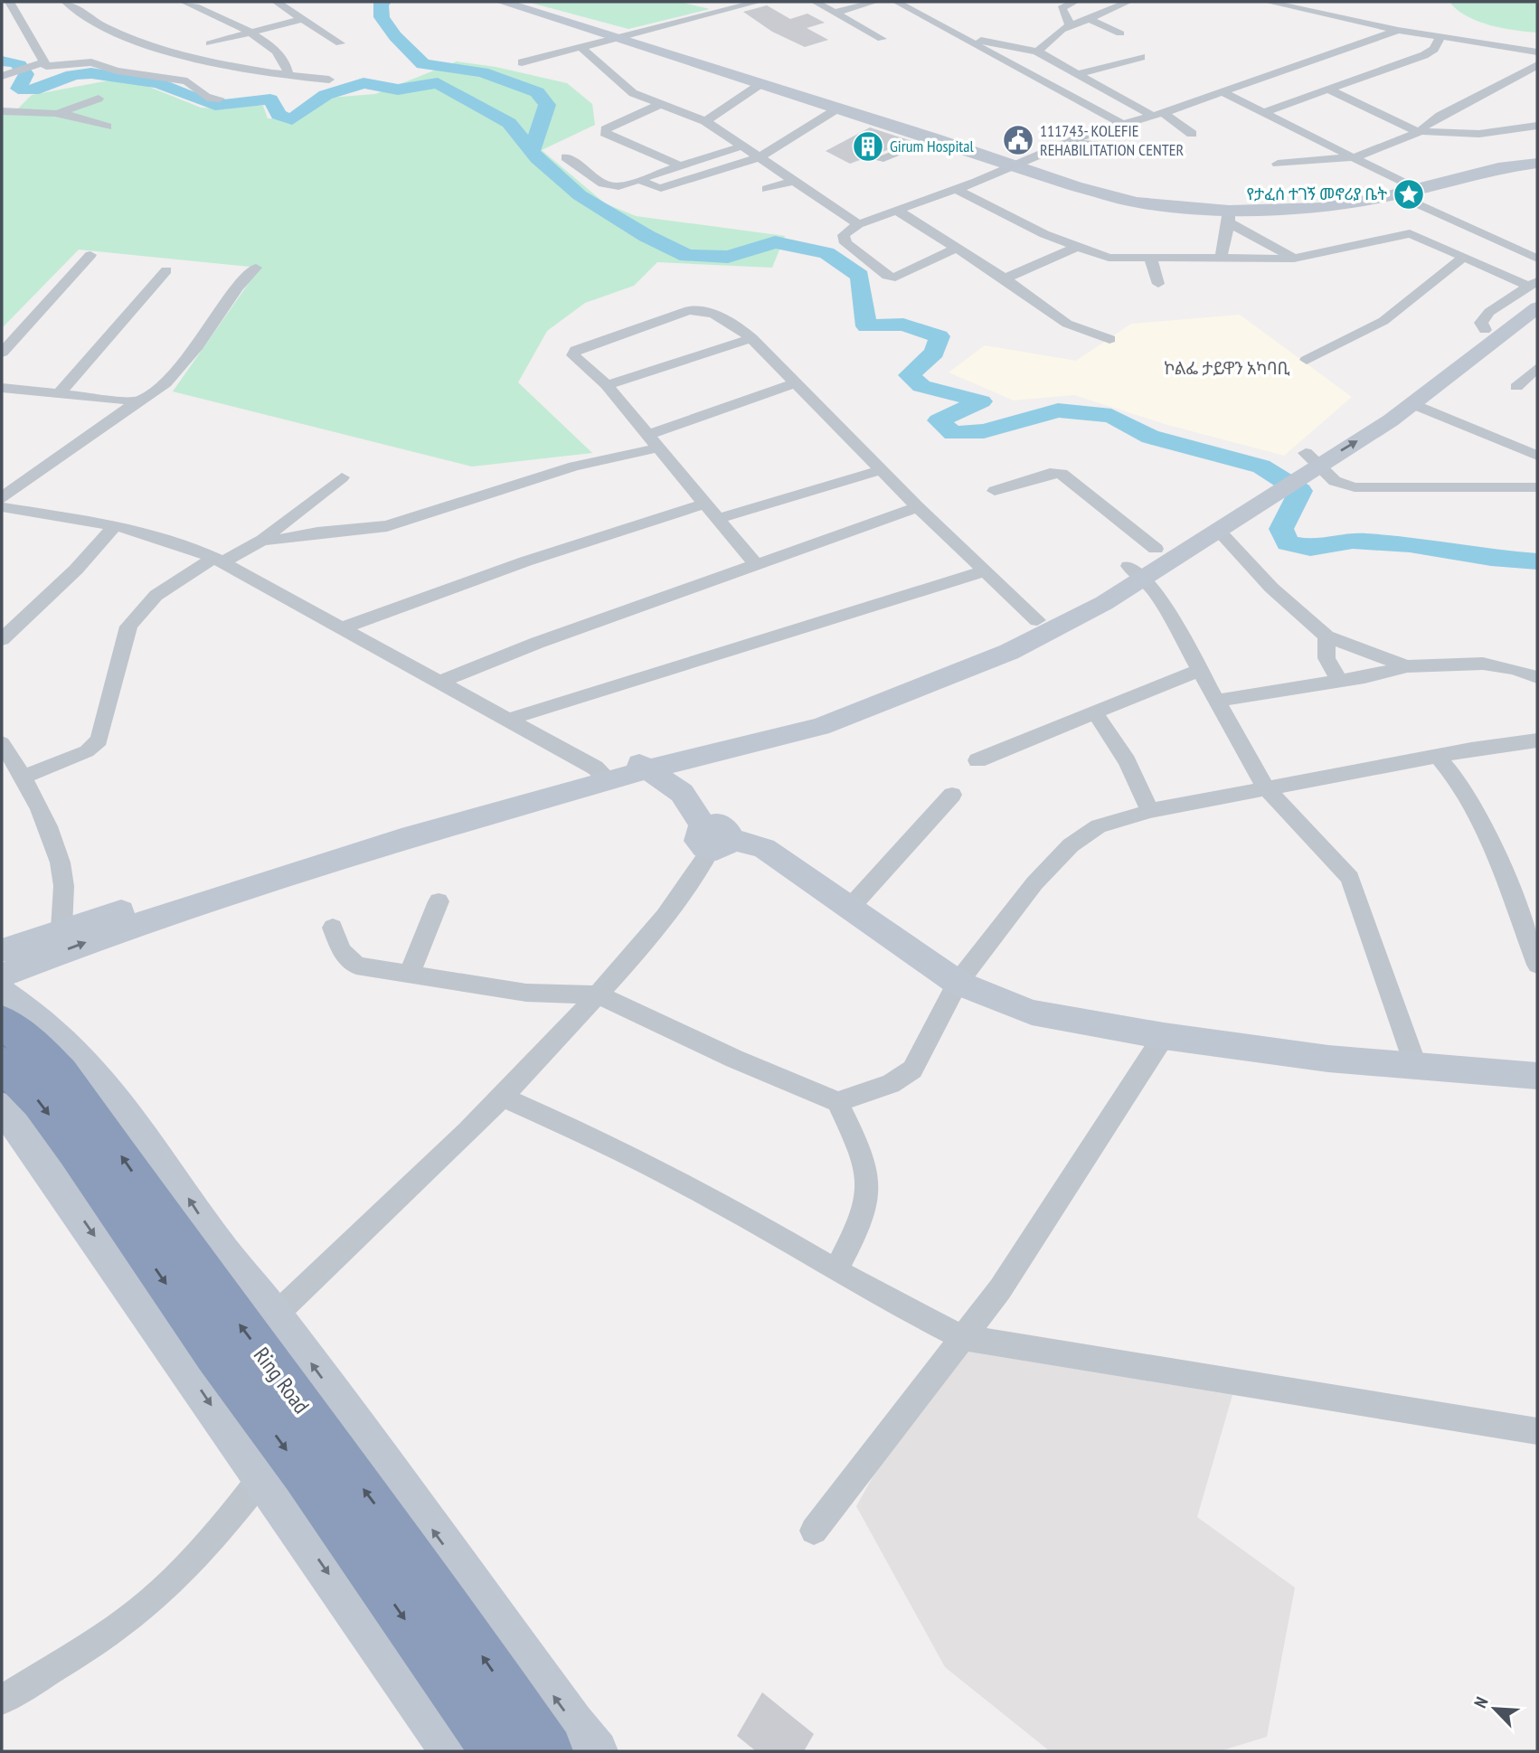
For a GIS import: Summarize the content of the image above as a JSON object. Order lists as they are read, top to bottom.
{
  "streets": {
    "highway": ["Ring Road"]
  },
  "districts": ["ኮልፌ ታይዋን አካባቢ"],
  "places": {
    "public building": ["111743- KOLEFIE REHABILITATION CENTER"],
    "building": ["Girum Hospital"],
    "place": ["የታፈሰ ተገኝ መኖሪያ ቤት"]
  },
  "north": "top left"
}
